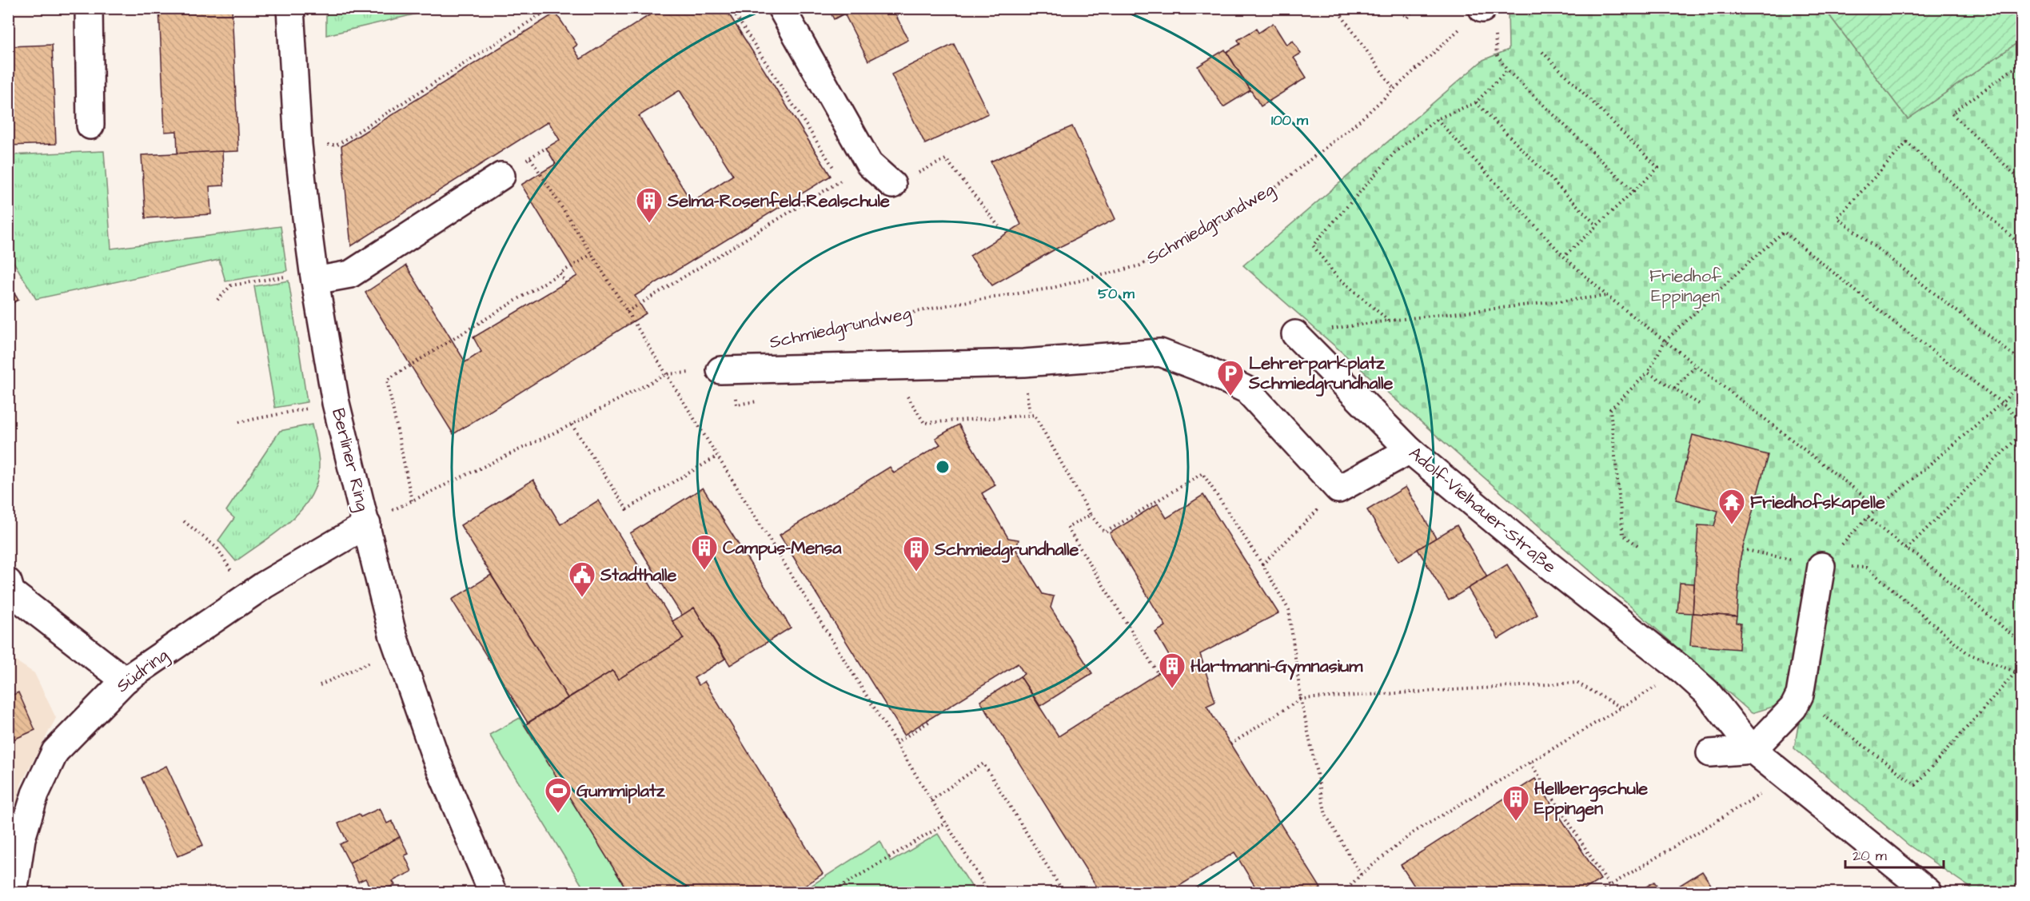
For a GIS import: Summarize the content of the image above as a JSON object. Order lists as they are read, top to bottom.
{
  "streets": {
    "street": [
      "Schmiedgrundweg",
      "Berliner Ring",
      "Adolf-Vielhauer-Straße",
      "Südring"
    ]
  },
  "crossings": [
    ["Berliner Ring", "Südring"]
  ],
  "parks": ["Friedhof Eppingen"],
  "places": {
    "building": [
      "Selma-Rosenfeld-Realschule",
      "Campus-Mensa",
      "Schmiedgrundhalle",
      "Hartmanni-Gymnasium",
      "Hellbergschule Eppingen"
    ],
    "parking": ["Lehrerparkplatz Schmiedgrundhalle"],
    "temple": ["Friedhofskapelle"],
    "public building": ["Stadthalle"],
    "sports": ["Gummiplatz"]
  },
  "scale_bar": "20 m",
  "rings": ["100 m", "50 m"]
}
